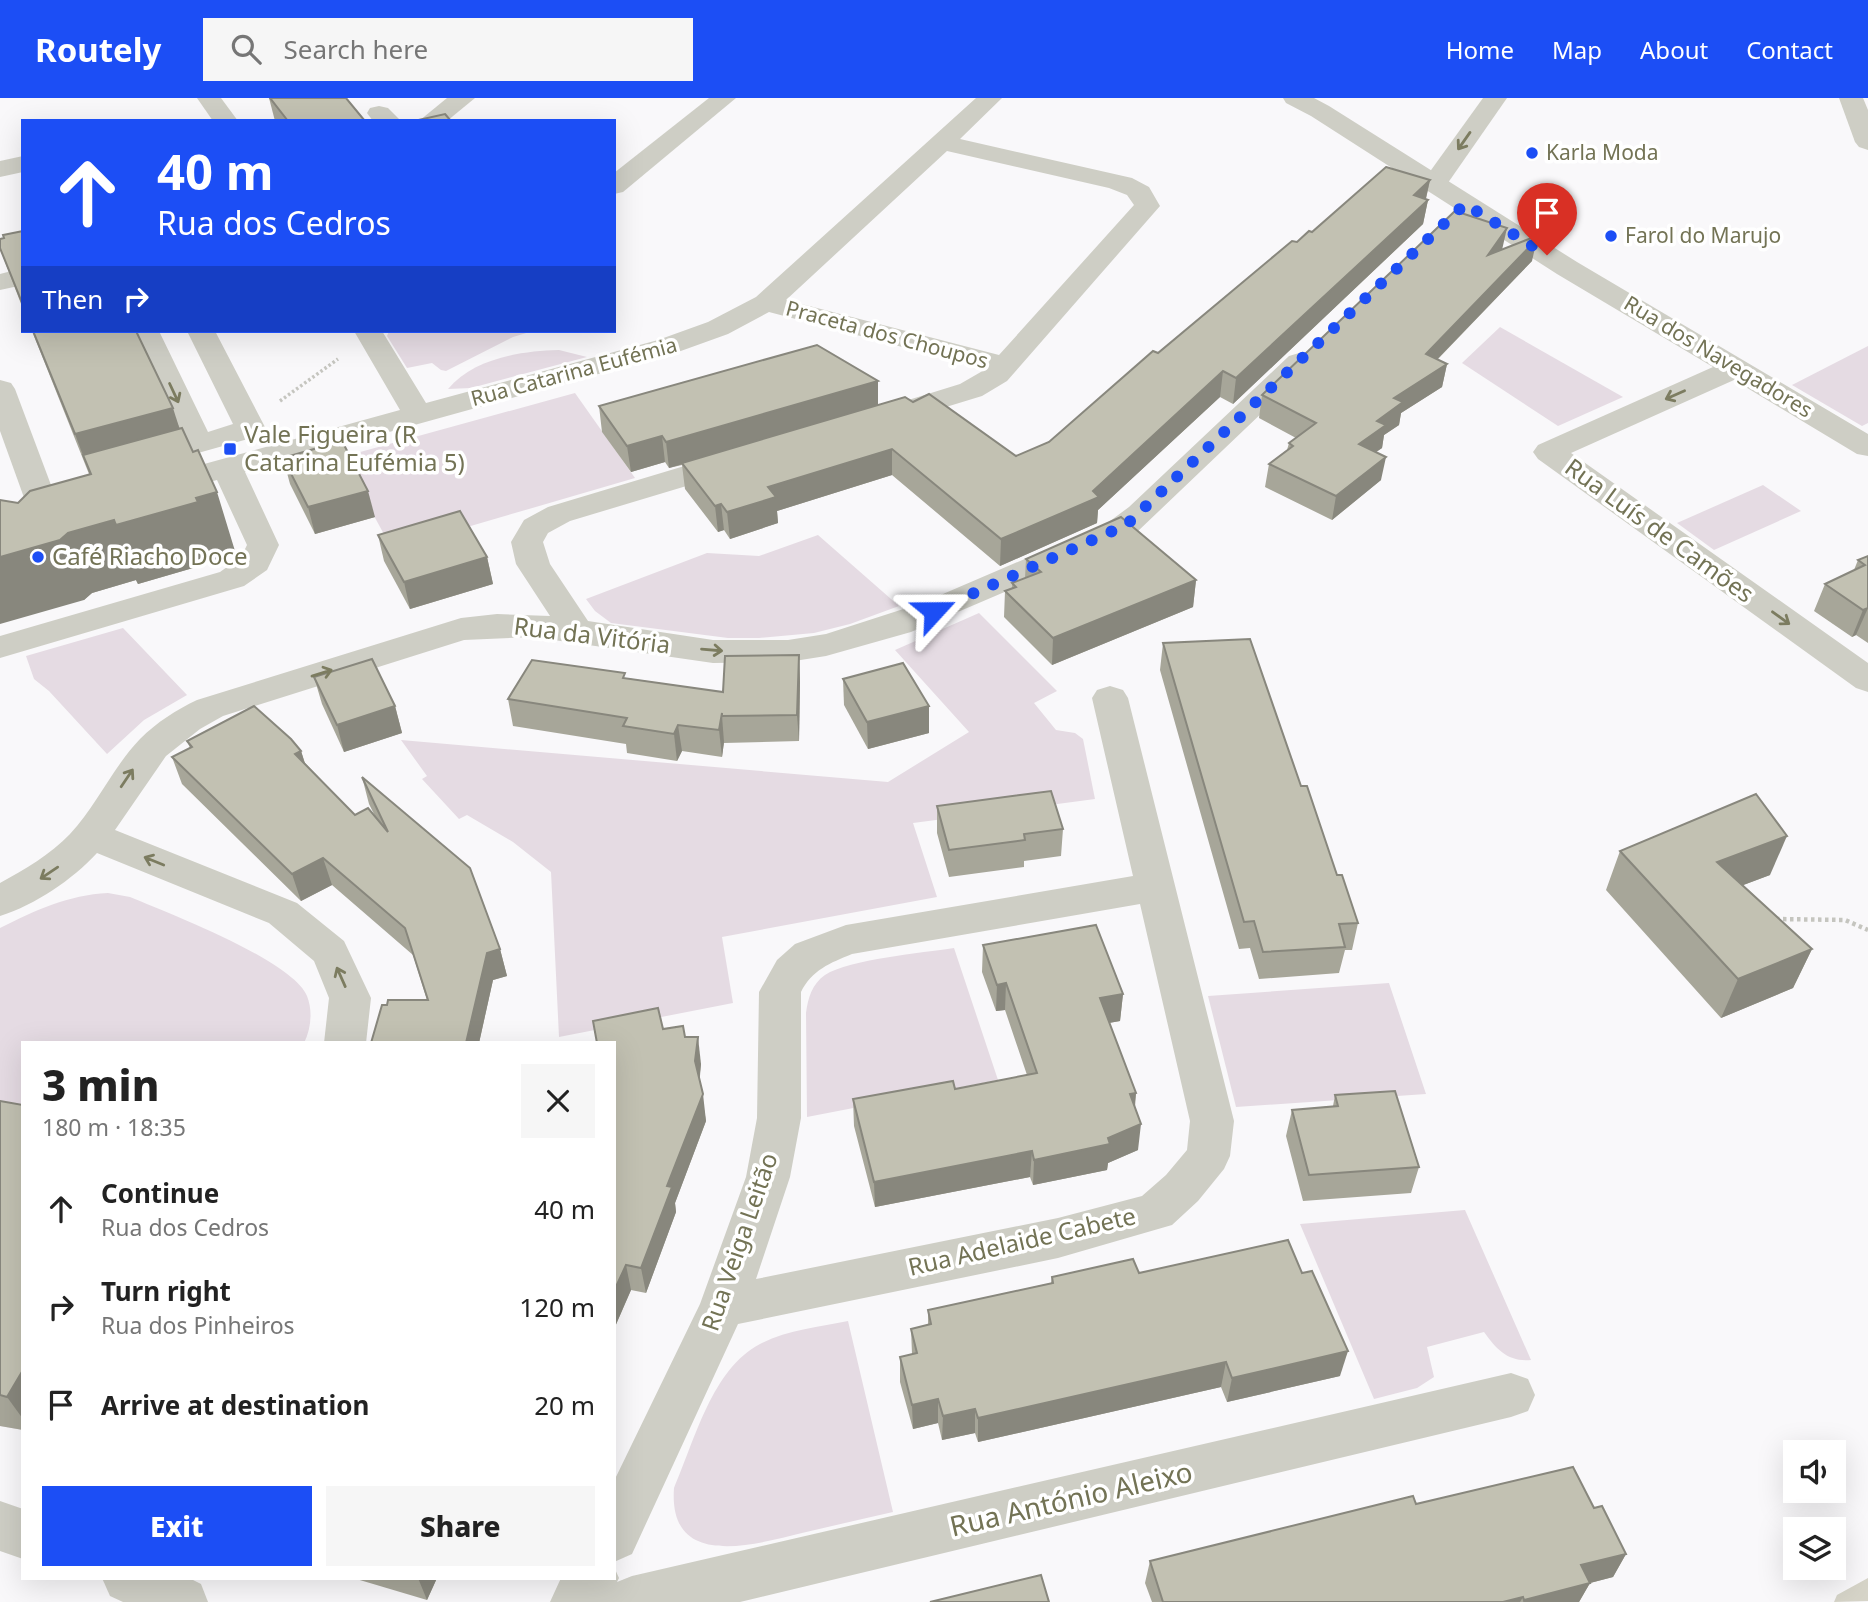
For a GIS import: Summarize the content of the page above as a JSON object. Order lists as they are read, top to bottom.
{
  "streets": {
    "street": [
      "Praceta dos Choupos",
      "Rua dos Navegadores",
      "Rua Catarina Eufémia",
      "Rua Luís de Camões",
      "Rua da Vitória",
      "Rua Veiga Leitão",
      "Rua Adelaide Cabete",
      "Rua António Aleixo"
    ]
  },
  "crossings": [
    ["Praceta dos Choupos", "Rua Catarina Eufémia"],
    ["Rua dos Navegadores", "Rua Luís de Camões"],
    ["Rua Veiga Leitão", "Rua Adelaide Cabete"]
  ],
  "one_way": ["Rua da Vitória"],
  "places": {
    "other": ["Karla Moda", "Farol do Marujo", "Café Riacho Doce"],
    "transit": ["Vale Figueira (R Catarina Eufémia 5)"]
  },
  "page": {
    "header": "Routely",
    "search": "Search here",
    "nav": [
      "Home",
      "Map",
      "About",
      "Contact"
    ],
    "turn": ["40 m", "Rua dos Cedros"],
    "then": "Then",
    "heading": ["3 min", "180 m · 18:35"],
    "list": [
      {
        "name": "Continue",
        "note": "Rua dos Cedros",
        "value": "40 m"
      },
      {
        "name": "Turn right",
        "note": "Rua dos Pinheiros",
        "value": "120 m"
      },
      {
        "name": "Arrive at destination",
        "value": "20 m"
      }
    ],
    "buttons": ["Exit", "Share"]
  }
}
